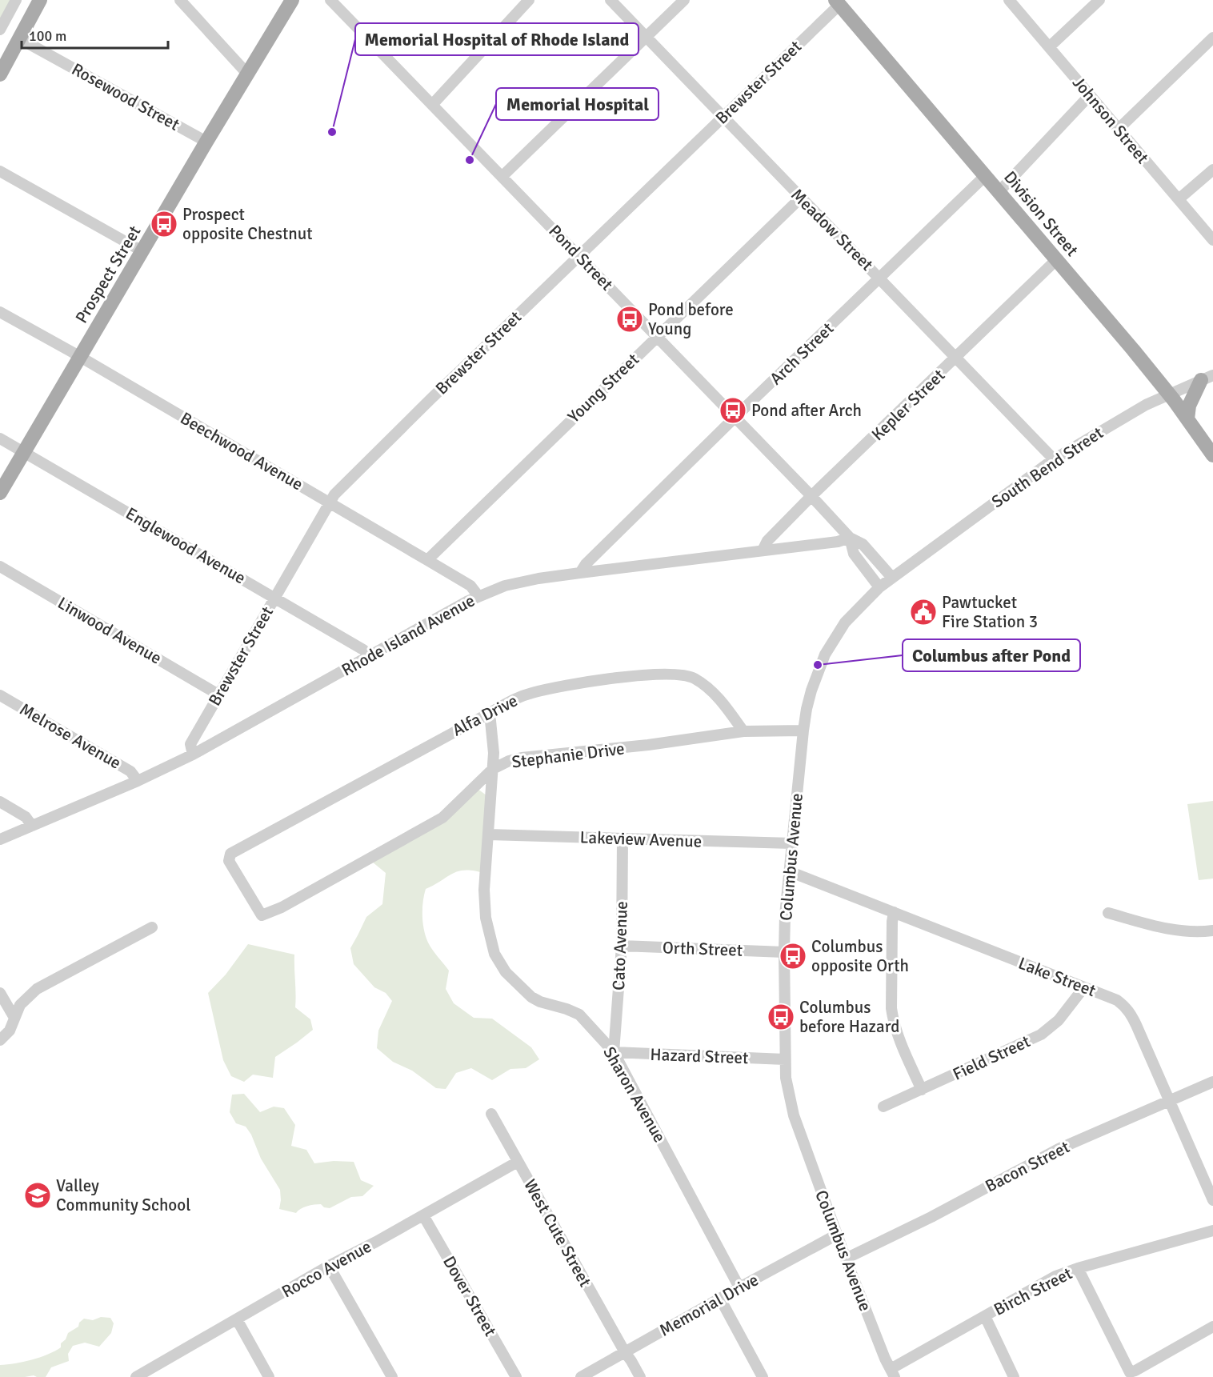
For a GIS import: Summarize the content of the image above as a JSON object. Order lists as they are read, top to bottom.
{
  "streets": {
    "main road": ["Division Street", "Prospect Street"],
    "street": [
      "Brewster Street",
      "Rosewood Street",
      "Johnson Street",
      "Meadow Street",
      "Pond Street",
      "Arch Street",
      "Young Street",
      "Kepler Street",
      "Beechwood Avenue",
      "South Bend Street",
      "Englewood Avenue",
      "Linwood Avenue",
      "Rhode Island Avenue",
      "Alfa Drive",
      "Melrose Avenue",
      "Stephanie Drive",
      "Lakeview Avenue",
      "Columbus Avenue",
      "Cato Avenue",
      "Orth Street",
      "Lake Street",
      "Hazard Street",
      "Field Street",
      "Sharon Avenue",
      "Bacon Street",
      "West Cute Street",
      "Rocco Avenue",
      "Birch Street",
      "Dover Street",
      "Memorial Drive"
    ]
  },
  "crossings": [
    ["Brewster Street", "Division Street"],
    ["Brewster Street", "Meadow Street"],
    ["Brewster Street", "Pond Street"],
    ["Brewster Street", "Beechwood Avenue"],
    ["Brewster Street", "Englewood Avenue"],
    ["Brewster Street", "Linwood Avenue"],
    ["Brewster Street", "Rhode Island Avenue"],
    ["Rosewood Street", "Prospect Street"],
    ["Division Street", "Arch Street"],
    ["Division Street", "Kepler Street"],
    ["Division Street", "South Bend Street"],
    ["Meadow Street", "Arch Street"],
    ["Meadow Street", "Young Street"],
    ["Meadow Street", "Kepler Street"],
    ["Meadow Street", "South Bend Street"],
    ["Pond Street", "Arch Street"],
    ["Pond Street", "Young Street"],
    ["Pond Street", "Kepler Street"],
    ["Pond Street", "South Bend Street"],
    ["Pond Street", "Rhode Island Avenue"],
    ["Pond Street", "Columbus Avenue"],
    ["Prospect Street", "Beechwood Avenue"],
    ["Prospect Street", "Englewood Avenue"],
    ["Arch Street", "Rhode Island Avenue"],
    ["Young Street", "Beechwood Avenue"],
    ["Kepler Street", "Rhode Island Avenue"],
    ["Beechwood Avenue", "Rhode Island Avenue"],
    ["South Bend Street", "Columbus Avenue"],
    ["Englewood Avenue", "Rhode Island Avenue"],
    ["Rhode Island Avenue", "Melrose Avenue"],
    ["Alfa Drive", "Stephanie Drive"],
    ["Alfa Drive", "Sharon Avenue"],
    ["Stephanie Drive", "Columbus Avenue"],
    ["Stephanie Drive", "Sharon Avenue"],
    ["Lakeview Avenue", "Columbus Avenue"],
    ["Lakeview Avenue", "Cato Avenue"],
    ["Lakeview Avenue", "Sharon Avenue"],
    ["Columbus Avenue", "Orth Street"],
    ["Columbus Avenue", "Lake Street"],
    ["Columbus Avenue", "Hazard Street"],
    ["Columbus Avenue", "Bacon Street"],
    ["Columbus Avenue", "Birch Street"],
    ["Columbus Avenue", "Memorial Drive"],
    ["Cato Avenue", "Orth Street"],
    ["Cato Avenue", "Hazard Street"],
    ["Cato Avenue", "Sharon Avenue"],
    ["Lake Street", "Field Street"],
    ["Lake Street", "Bacon Street"],
    ["Hazard Street", "Sharon Avenue"],
    ["Sharon Avenue", "Memorial Drive"],
    ["West Cute Street", "Rocco Avenue"],
    ["West Cute Street", "Memorial Drive"],
    ["Rocco Avenue", "Dover Street"]
  ],
  "places": {
    "other": ["Memorial Hospital of Rhode Island", "Memorial Hospital", "Columbus after Pond"],
    "bus stop": [
      "Prospect opposite Chestnut",
      "Pond before Young",
      "Pond after Arch",
      "Columbus opposite Orth",
      "Columbus before Hazard"
    ],
    "public building": ["Pawtucket Fire Station 3"],
    "school or university": ["Valley Community School"]
  },
  "scale_bar": "100 m"
}
